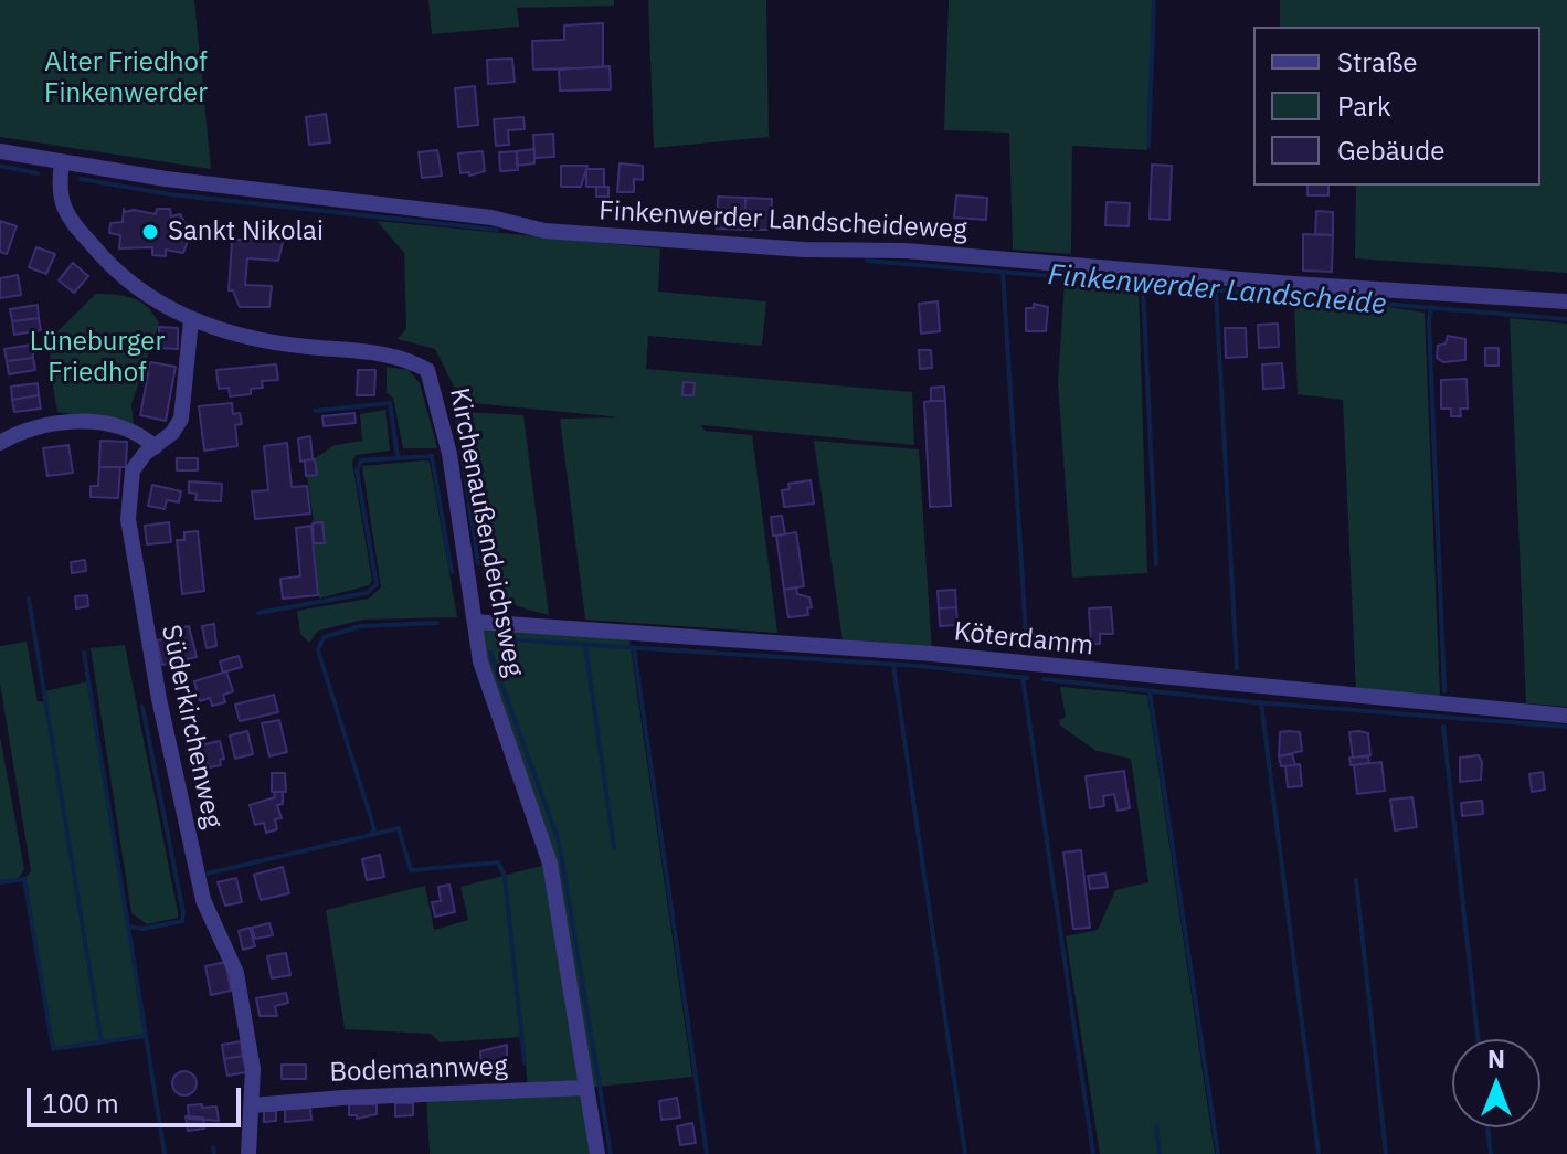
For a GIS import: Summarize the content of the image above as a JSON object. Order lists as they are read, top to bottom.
{
  "streets": {
    "street": [
      "Finkenwerder Landscheideweg",
      "Kirchenaußendeichsweg",
      "Köterdamm",
      "Süderkirchenweg",
      "Bodemannweg"
    ]
  },
  "crossings": [
    ["Finkenwerder Landscheideweg", "Kirchenaußendeichsweg"],
    ["Kirchenaußendeichsweg", "Köterdamm"],
    ["Kirchenaußendeichsweg", "Süderkirchenweg"],
    ["Kirchenaußendeichsweg", "Bodemannweg"],
    ["Süderkirchenweg", "Bodemannweg"]
  ],
  "water": ["Finkenwerder Landscheide"],
  "parks": ["Alter Friedhof Finkenwerder", "Lüneburger Friedhof"],
  "places": ["Sankt Nikolai"],
  "legend": ["Straße", "Park", "Gebäude"],
  "scale_bar": "100 m",
  "north": "top"
}
